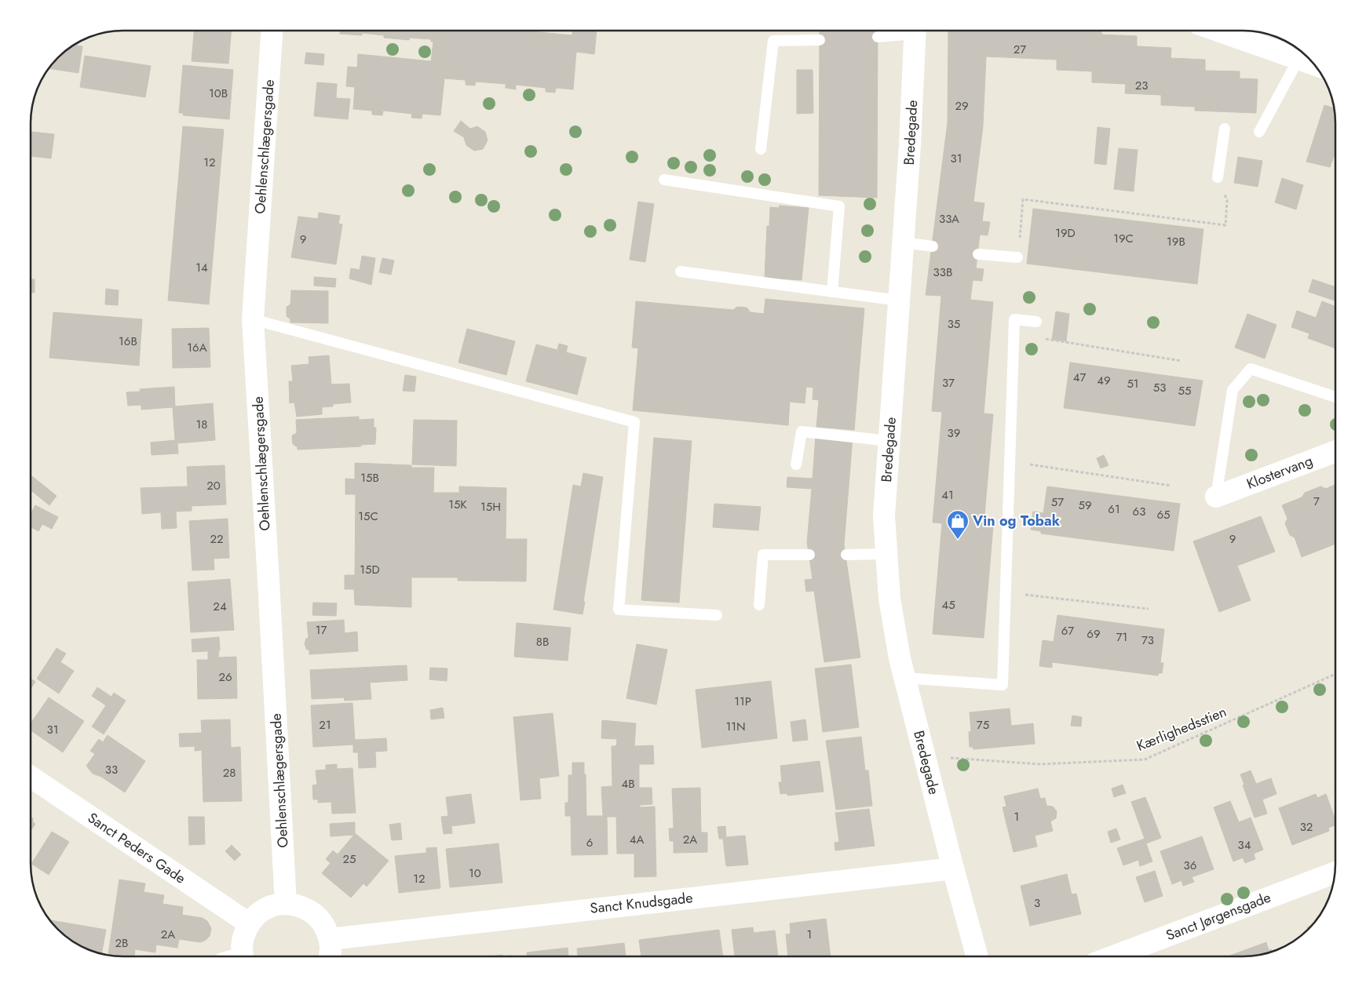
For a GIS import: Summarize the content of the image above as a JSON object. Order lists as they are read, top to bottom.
{
  "streets": {
    "street": [
      "Bredegade",
      "Oehlenschlægersgade",
      "Klostervang",
      "Sanct Peders Gade",
      "Sanct Knudsgade",
      "Sanct Jørgensgade"
    ],
    "path": ["Kærlighedsstien"]
  },
  "crossings": [
    ["Bredegade", "Kærlighedsstien"],
    ["Bredegade", "Sanct Knudsgade"]
  ],
  "places": {
    "shop": ["Vin og Tobak"]
  },
  "house_numbers": [
    "27",
    "23",
    "10B",
    "29",
    "31",
    "12",
    "33A",
    "19D",
    "19C",
    "9",
    "19B",
    "14",
    "33B",
    "35",
    "16B",
    "16A",
    "47",
    "49",
    "37",
    "51",
    "53",
    "55",
    "18",
    "39",
    "15B",
    "20",
    "41",
    "7",
    "57",
    "15K",
    "59",
    "15H",
    "61",
    "63",
    "65",
    "15C",
    "22",
    "9",
    "15D",
    "45",
    "24",
    "17",
    "67",
    "69",
    "71",
    "73",
    "8B",
    "26",
    "11P",
    "21",
    "75",
    "11N",
    "31",
    "33",
    "28",
    "4B",
    "1",
    "32",
    "4A",
    "2A",
    "6",
    "34",
    "25",
    "36",
    "10",
    "12",
    "3",
    "2A",
    "1",
    "2B"
  ]
}
